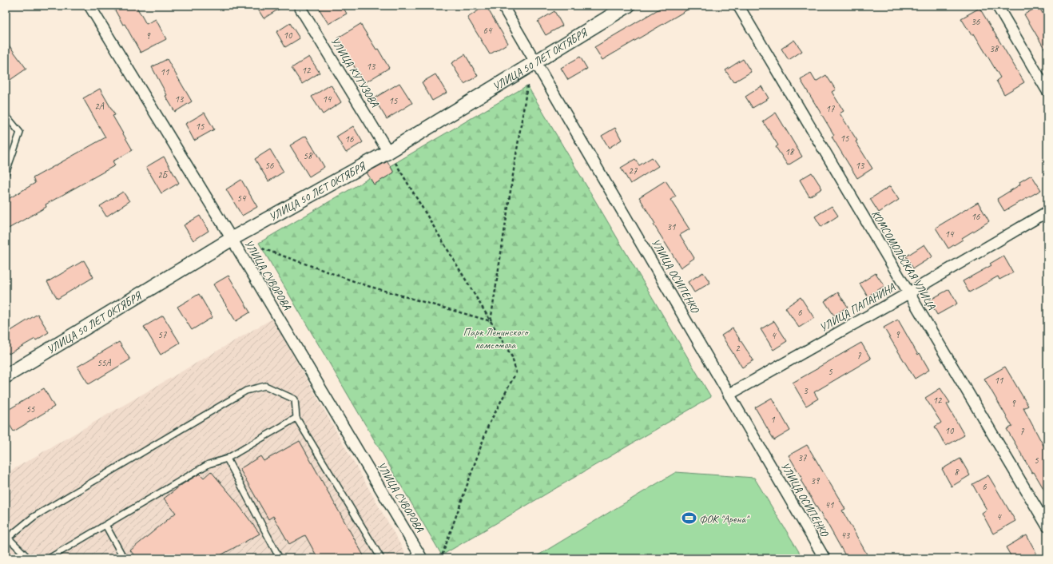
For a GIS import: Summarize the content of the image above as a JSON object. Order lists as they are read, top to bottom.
{
  "streets": {
    "street": [
      "УЛИЦА 50 ЛЕТ ОКТЯБРЯ",
      "УЛИЦА КУТУЗОВА",
      "КОМСОМОЛЬСКАЯ УЛИЦА",
      "УЛИЦА СУВОРОВА",
      "УЛИЦА ОСИПЕНКО",
      "УЛИЦА ПАПАНИНА"
    ]
  },
  "crossings": [
    ["УЛИЦА 50 ЛЕТ ОКТЯБРЯ", "УЛИЦА КУТУЗОВА"],
    ["УЛИЦА 50 ЛЕТ ОКТЯБРЯ", "УЛИЦА СУВОРОВА"],
    ["УЛИЦА 50 ЛЕТ ОКТЯБРЯ", "УЛИЦА ОСИПЕНКО"],
    ["КОМСОМОЛЬСКАЯ УЛИЦА", "УЛИЦА ПАПАНИНА"],
    ["УЛИЦА ОСИПЕНКО", "УЛИЦА ПАПАНИНА"]
  ],
  "parks": ["Парк Ленинского комсомола"],
  "places": {
    "sports": ["ФОК \"Арена\""]
  },
  "house_numbers": [
    "36",
    "64",
    "10",
    "9",
    "38",
    "13",
    "12",
    "11",
    "13",
    "14",
    "15",
    "2А",
    "17",
    "15",
    "15",
    "16",
    "18",
    "58",
    "56",
    "13",
    "27",
    "2Б",
    "54",
    "16",
    "31",
    "14",
    "6",
    "57",
    "9",
    "4",
    "2",
    "7",
    "55А",
    "5",
    "11",
    "3",
    "12",
    "9",
    "55",
    "1",
    "10",
    "7",
    "37",
    "5",
    "8",
    "39",
    "6",
    "41",
    "4",
    "43"
  ]
}
